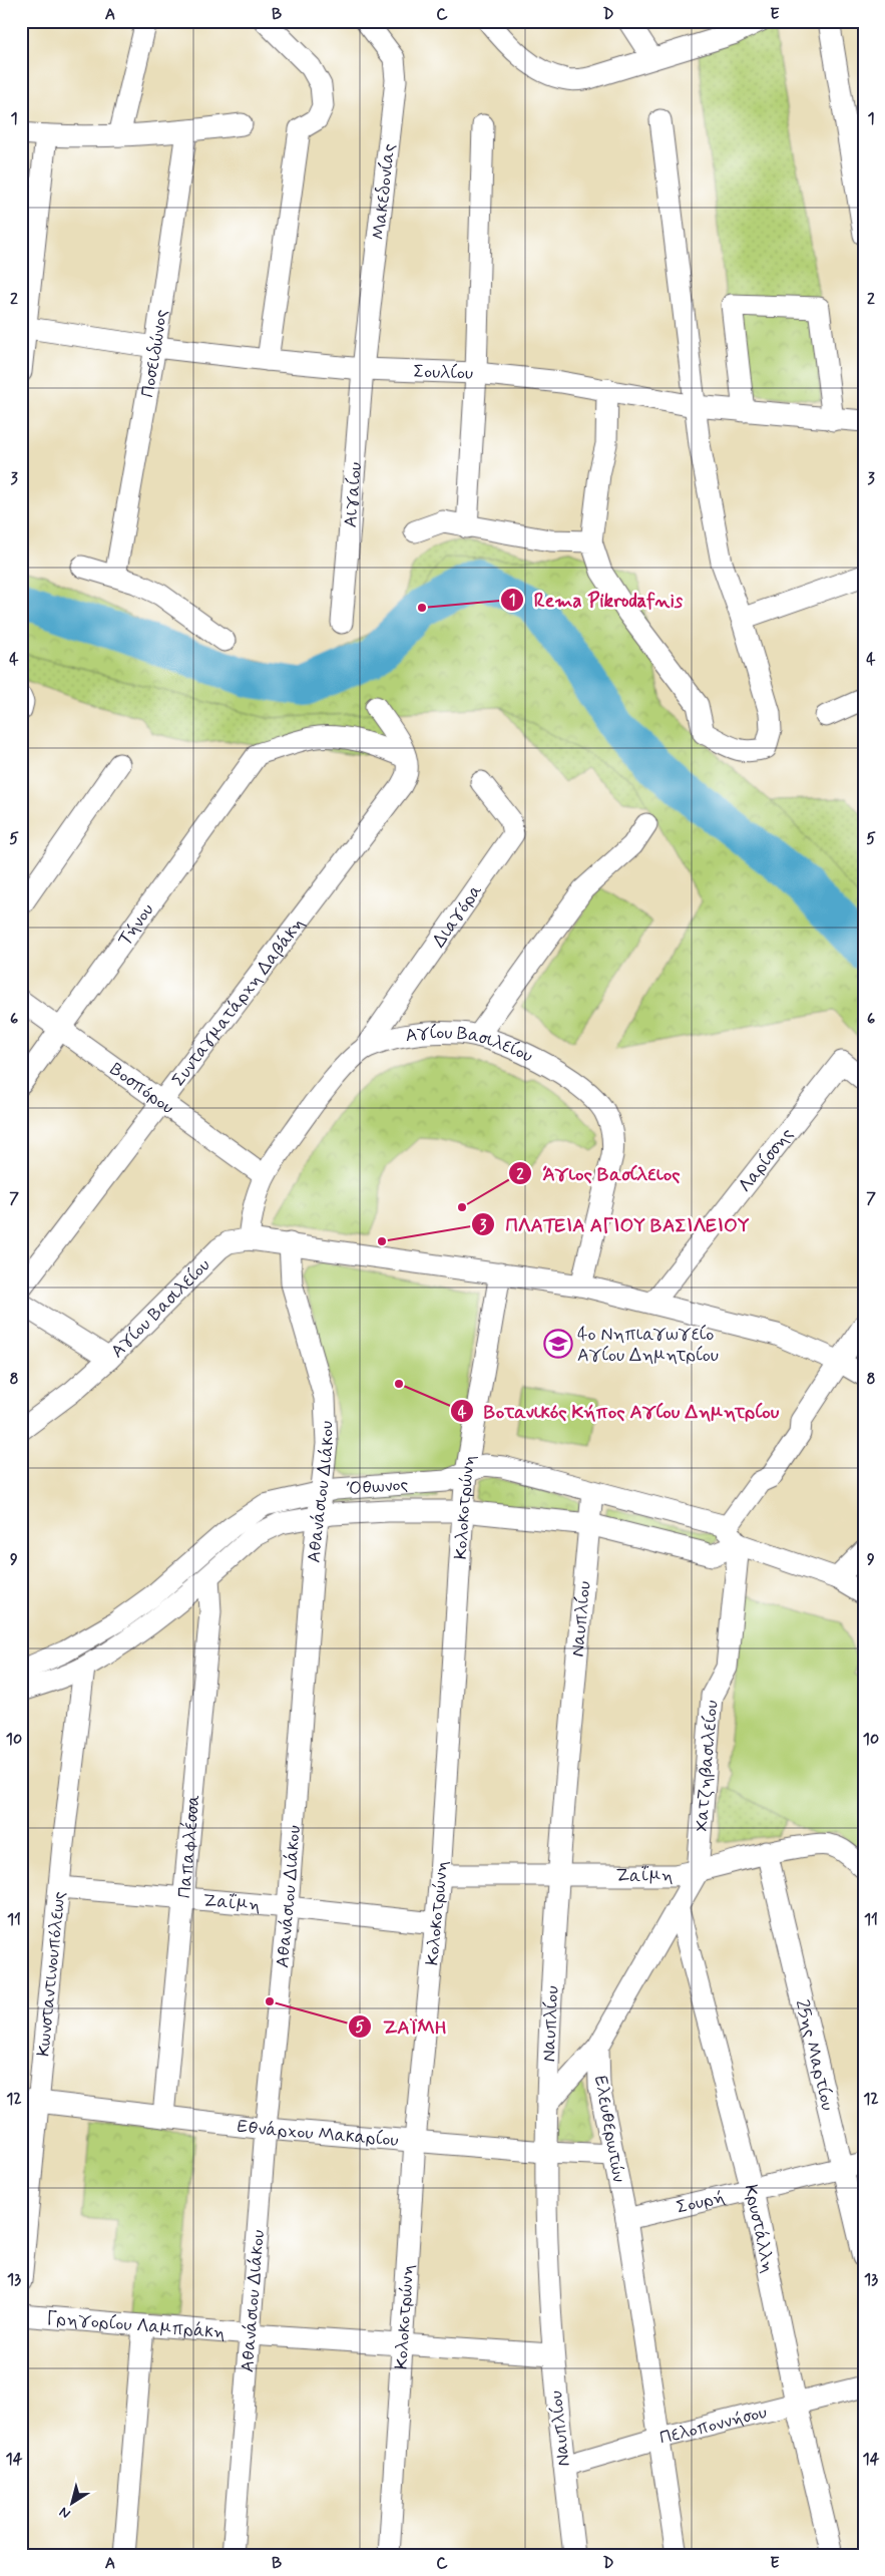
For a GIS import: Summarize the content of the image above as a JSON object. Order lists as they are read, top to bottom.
{
  "streets": {
    "street": [
      "Μακεδονίας",
      "Ποσειδώνος",
      "Σουλίου",
      "Αιγαίου",
      "Διαγόρα",
      "Τήνου",
      "Συνταγματάρχη Δαβάκη",
      "Αγίου Βασιλείου",
      "Βοσπόρου",
      "Λαρίσσης",
      "Όθωνος",
      "Αθανάσιου Διάκου",
      "Κολοκοτρώνη",
      "Ναυπλίου",
      "Χατζηβασιλείου",
      "Παπαφλέσσα",
      "Ζαΐμη",
      "Κωνσταντινουπόλεως",
      "25ης Μαρτίου",
      "Ελευθερωτών",
      "Εθνάρχου Μακαρίου",
      "Σουρή",
      "Κρυστάλλη",
      "Γρηγορίου Λαμπράκη",
      "Πελοποννήσου"
    ]
  },
  "crossings": [
    ["Μακεδονίας", "Σουλίου"],
    ["Μακεδονίας", "Αιγαίου"],
    ["Ποσειδώνος", "Σουλίου"],
    ["Σουλίου", "Αιγαίου"],
    ["Διαγόρα", "Αγίου Βασιλείου"],
    ["Τήνου", "Συνταγματάρχη Δαβάκη"],
    ["Τήνου", "Βοσπόρου"],
    ["Συνταγματάρχη Δαβάκη", "Βοσπόρου"],
    ["Αγίου Βασιλείου", "Βοσπόρου"],
    ["Αγίου Βασιλείου", "Λαρίσσης"],
    ["Αγίου Βασιλείου", "Αθανάσιου Διάκου"],
    ["Αγίου Βασιλείου", "Κολοκοτρώνη"],
    ["Όθωνος", "Αθανάσιου Διάκου"],
    ["Όθωνος", "Κολοκοτρώνη"],
    ["Όθωνος", "Ναυπλίου"],
    ["Όθωνος", "Χατζηβασιλείου"],
    ["Όθωνος", "Παπαφλέσσα"],
    ["Όθωνος", "Κωνσταντινουπόλεως"],
    ["Αθανάσιου Διάκου", "Ζαΐμη"],
    ["Αθανάσιου Διάκου", "Εθνάρχου Μακαρίου"],
    ["Αθανάσιου Διάκου", "Γρηγορίου Λαμπράκη"],
    ["Κολοκοτρώνη", "Ζαΐμη"],
    ["Κολοκοτρώνη", "Εθνάρχου Μακαρίου"],
    ["Κολοκοτρώνη", "Γρηγορίου Λαμπράκη"],
    ["Ναυπλίου", "Ζαΐμη"],
    ["Ναυπλίου", "Εθνάρχου Μακαρίου"],
    ["Ναυπλίου", "Γρηγορίου Λαμπράκη"],
    ["Ναυπλίου", "Πελοποννήσου"],
    ["Χατζηβασιλείου", "Ζαΐμη"],
    ["Χατζηβασιλείου", "Ελευθερωτών"],
    ["Παπαφλέσσα", "Ζαΐμη"],
    ["Παπαφλέσσα", "Εθνάρχου Μακαρίου"],
    ["Ζαΐμη", "Κωνσταντινουπόλεως"],
    ["Ζαΐμη", "Ελευθερωτών"],
    ["Κωνσταντινουπόλεως", "Εθνάρχου Μακαρίου"],
    ["25ης Μαρτίου", "Σουρή"],
    ["Ελευθερωτών", "Εθνάρχου Μακαρίου"],
    ["Ελευθερωτών", "Σουρή"],
    ["Ελευθερωτών", "Κρυστάλλη"],
    ["Ελευθερωτών", "Πελοποννήσου"],
    ["Σουρή", "Κρυστάλλη"],
    ["Κρυστάλλη", "Πελοποννήσου"]
  ],
  "places": {
    "other": [
      "Rema Pikrodafnis",
      "Άγιος Βασίλειος",
      "ΠΛΑΤΕΙΑ ΑΓΙΟΥ ΒΑΣΙΛΕΙΟΥ",
      "Βοτανικός Κήπος Αγίου Δημητρίου",
      "ΖΑΪ́ΜΗ"
    ],
    "school or university": ["4ο Νηπιαγωγείο Αγίου Δημητρίου"]
  },
  "north": "bottom left",
  "grid": {
    "columns": [
      "A",
      "B",
      "C",
      "D",
      "E"
    ],
    "rows": [
      "1",
      "2",
      "3",
      "4",
      "5",
      "6",
      "7",
      "8",
      "9",
      "10",
      "11",
      "12",
      "13",
      "14"
    ]
  }
}
